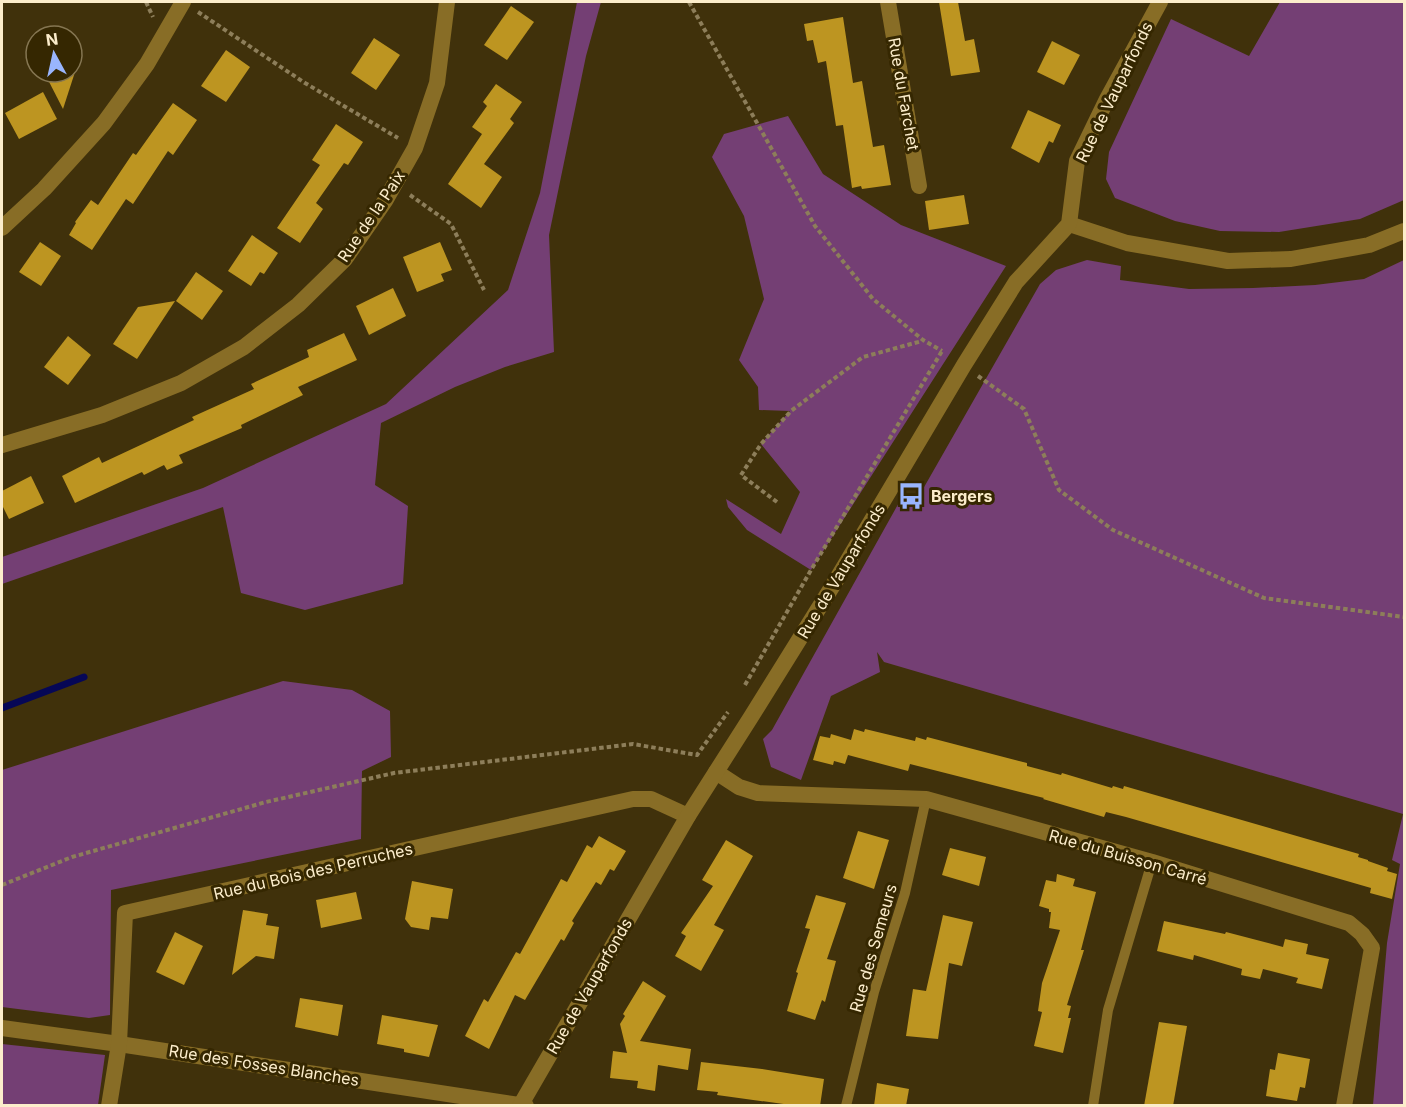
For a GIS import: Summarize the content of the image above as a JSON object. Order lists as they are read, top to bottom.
{
  "streets": {
    "street": [
      "Rue de Vauparfonds",
      "Rue du Farchet",
      "Rue de la Paix",
      "Rue du Buisson Carré",
      "Rue du Bois des Perruches",
      "Rue des Fosses Blanches"
    ],
    "lane": ["Rue des Semeurs"]
  },
  "crossings": [
    ["Rue de Vauparfonds", "Rue du Buisson Carré"],
    ["Rue de Vauparfonds", "Rue du Bois des Perruches"],
    ["Rue de Vauparfonds", "Rue des Fosses Blanches"],
    ["Rue du Buisson Carré", "Rue des Semeurs"],
    ["Rue du Bois des Perruches", "Rue des Fosses Blanches"]
  ],
  "places": {
    "bus stop": ["Bergers"]
  },
  "north": "top"
}
